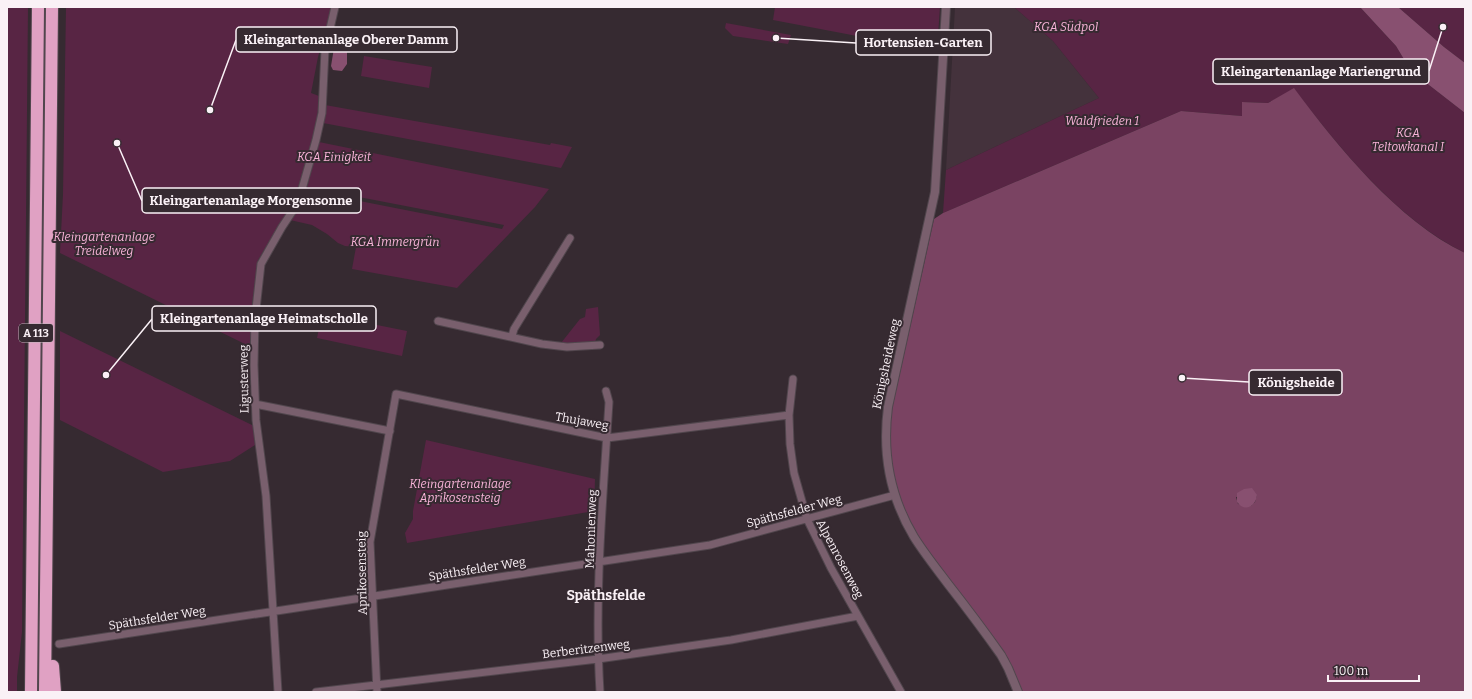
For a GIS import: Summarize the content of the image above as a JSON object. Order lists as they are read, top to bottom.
{
  "streets": {
    "highway": ["A 113"],
    "street": [
      "Königsheideweg",
      "Ligusterweg",
      "Thujaweg",
      "Späthsfelder Weg",
      "Mahonienweg",
      "Alpenrosenweg",
      "Aprikosensteig",
      "Berberitzenweg"
    ]
  },
  "crossings": [
    ["Königsheideweg", "Späthsfelder Weg"],
    ["Ligusterweg", "Späthsfelder Weg"],
    ["Thujaweg", "Mahonienweg"],
    ["Thujaweg", "Alpenrosenweg"],
    ["Thujaweg", "Aprikosensteig"],
    ["Späthsfelder Weg", "Mahonienweg"],
    ["Späthsfelder Weg", "Alpenrosenweg"],
    ["Späthsfelder Weg", "Aprikosensteig"],
    ["Mahonienweg", "Berberitzenweg"],
    ["Alpenrosenweg", "Berberitzenweg"],
    ["Aprikosensteig", "Berberitzenweg"]
  ],
  "districts": ["Späthsfelde"],
  "parks": [
    "KGA Südpol",
    "Waldfrieden 1",
    "KGA Teltowkanal I",
    "KGA Einigkeit",
    "Kleingartenanlage Treidelweg",
    "KGA Immergrün",
    "Kleingartenanlage Aprikosensteig"
  ],
  "places": [
    "Kleingartenanlage Mariengrund",
    "Hortensien-Garten",
    "Kleingartenanlage Oberer Damm",
    "Kleingartenanlage Morgensonne",
    "Kleingartenanlage Heimatscholle",
    "Königsheide"
  ],
  "scale_bar": "100 m"
}
